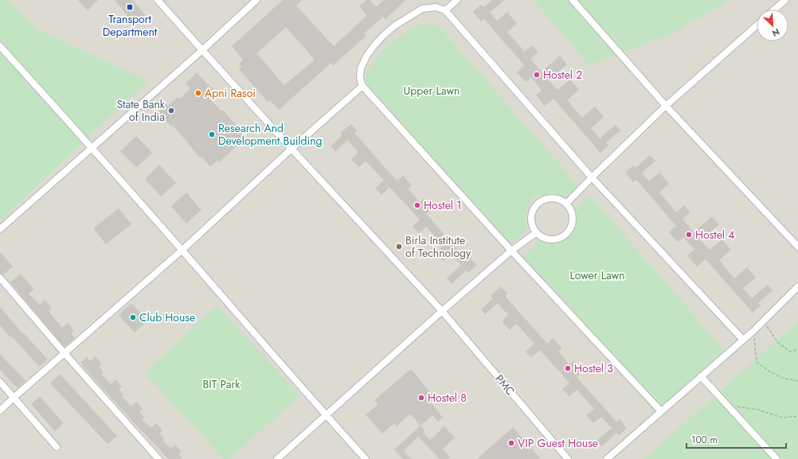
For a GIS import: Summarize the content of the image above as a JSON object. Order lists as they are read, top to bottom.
{
  "streets": {
    "street": ["PMC"]
  },
  "parks": ["Upper Lawn", "Lower Lawn", "BIT Park"],
  "places": {
    "transit": ["Transport Department"],
    "other": [
      "Hostel 2",
      "Apni Rasoi",
      "State Bank of India",
      "Research And Development Building",
      "Hostel 1",
      "Hostel 4",
      "Birla Institute of Technology",
      "Club House",
      "Hostel 3",
      "Hostel 8",
      "VIP Guest House"
    ]
  },
  "scale_bar": "100 m",
  "north": "bottom right"
}
